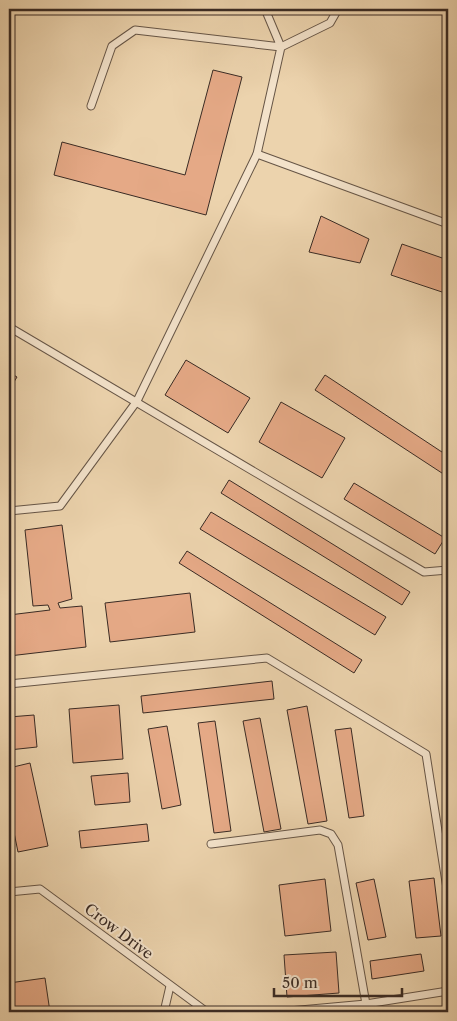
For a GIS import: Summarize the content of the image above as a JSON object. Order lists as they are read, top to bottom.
{
  "streets": {
    "lane": ["Crow Drive"]
  },
  "scale_bar": "50 m"
}
